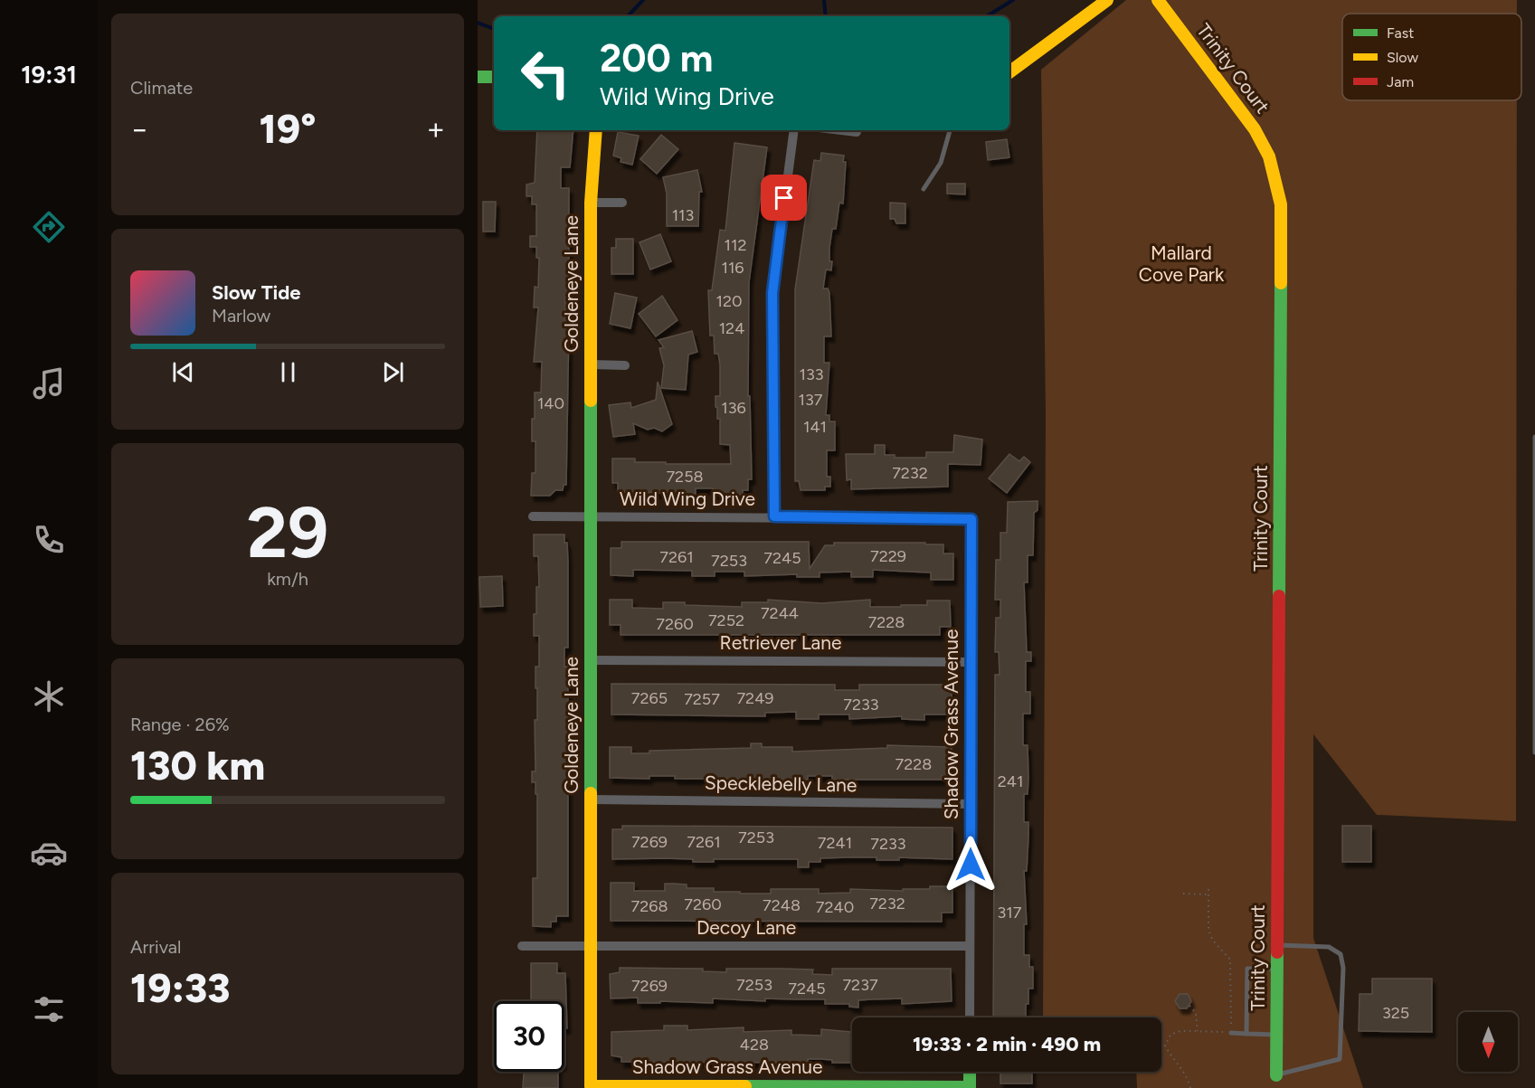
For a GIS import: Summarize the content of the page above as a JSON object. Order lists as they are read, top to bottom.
{
  "streets": {
    "street": [
      "Trinity Court",
      "Goldeneye Lane",
      "Wild Wing Drive",
      "Retriever Lane",
      "Shadow Grass Avenue",
      "Specklebelly Lane",
      "Decoy Lane"
    ]
  },
  "crossings": [
    ["Goldeneye Lane", "Wild Wing Drive"],
    ["Goldeneye Lane", "Retriever Lane"],
    ["Goldeneye Lane", "Shadow Grass Avenue"],
    ["Goldeneye Lane", "Specklebelly Lane"],
    ["Goldeneye Lane", "Decoy Lane"],
    ["Wild Wing Drive", "Shadow Grass Avenue"],
    ["Retriever Lane", "Shadow Grass Avenue"],
    ["Shadow Grass Avenue", "Specklebelly Lane"],
    ["Shadow Grass Avenue", "Decoy Lane"]
  ],
  "parks": ["Mallard Cove Park"],
  "house_numbers": [
    "113",
    "112",
    "116",
    "120",
    "124",
    "133",
    "137",
    "140",
    "136",
    "141",
    "7232",
    "7258",
    "7229",
    "7261",
    "7245",
    "7253",
    "7244",
    "7252",
    "7228",
    "7260",
    "7265",
    "7249",
    "7257",
    "7233",
    "7228",
    "241",
    "7253",
    "7269",
    "7261",
    "7241",
    "7233",
    "7232",
    "7260",
    "7248",
    "7268",
    "7240",
    "317",
    "7253",
    "7237",
    "7269",
    "7245",
    "325",
    "428"
  ],
  "legend": ["Fast", "Slow", "Jam"],
  "north": "bottom",
  "page": {
    "tabs": "19:31",
    "tile": [
      "Climate",
      ["29", "km/h"],
      ["Range · 26%", "130 km"],
      ["Arrival", "19:33"]
    ],
    "turn": ["200 m", "Wild Wing Drive"],
    "heat": ["−", "19°", "+"],
    "song": ["Slow Tide", "Marlow"],
    "limit": "30",
    "trip": "19:33 · 2 min · 490 m"
  }
}
